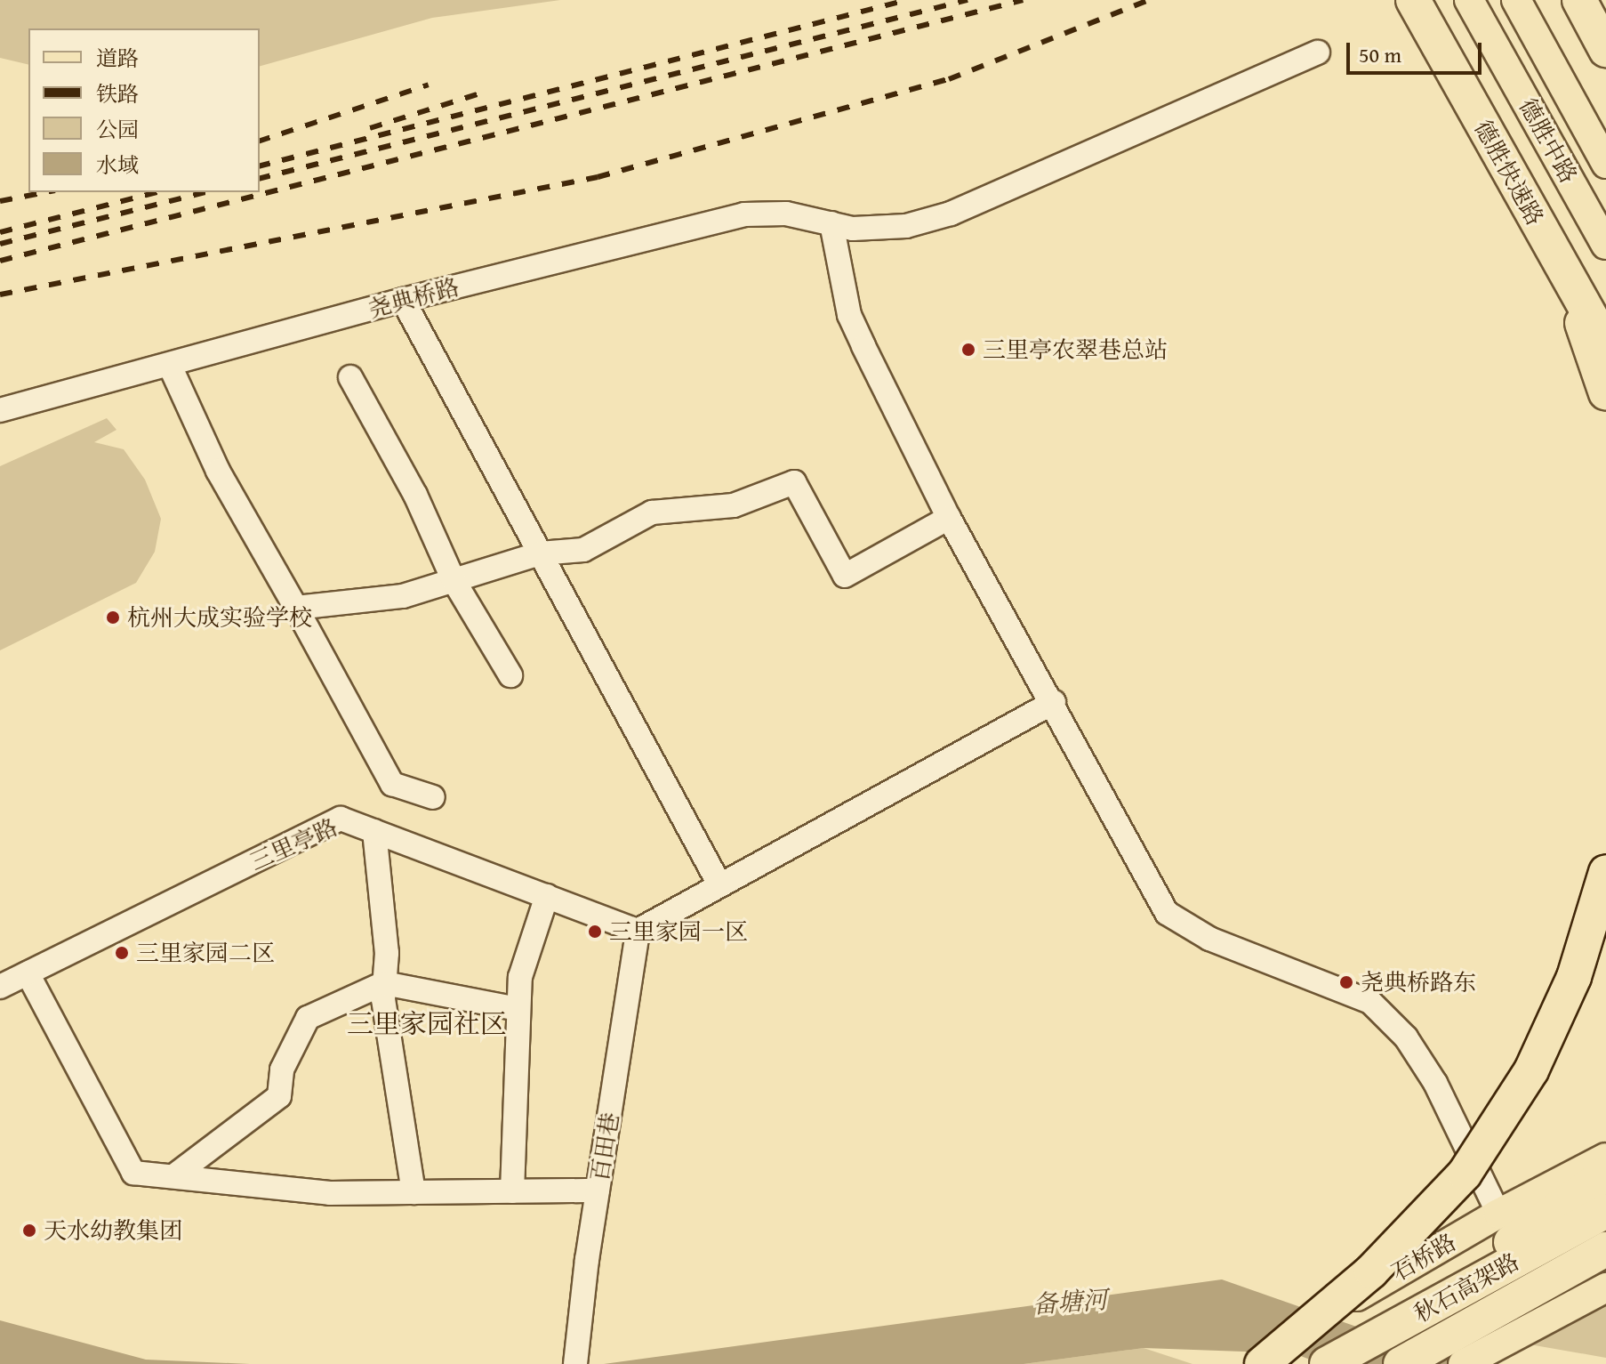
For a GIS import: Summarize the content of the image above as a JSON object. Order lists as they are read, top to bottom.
{
  "streets": {
    "highway": ["德胜快速路", "秋石高架路"],
    "main road": ["德胜中路", "石桥路"],
    "street": ["尧典桥路", "三里亭路", "百田巷"]
  },
  "crossings": [
    ["三里亭路", "百田巷"]
  ],
  "districts": ["三里家园社区"],
  "water": ["备塘河"],
  "places": [
    "三里亭农翠巷总站",
    "杭州大成实验学校",
    "三里家园一区",
    "三里家园二区",
    "尧典桥路东",
    "天水幼教集团"
  ],
  "legend": [
    "道路",
    "铁路",
    "公园",
    "水域"
  ],
  "scale_bar": "50 m"
}
